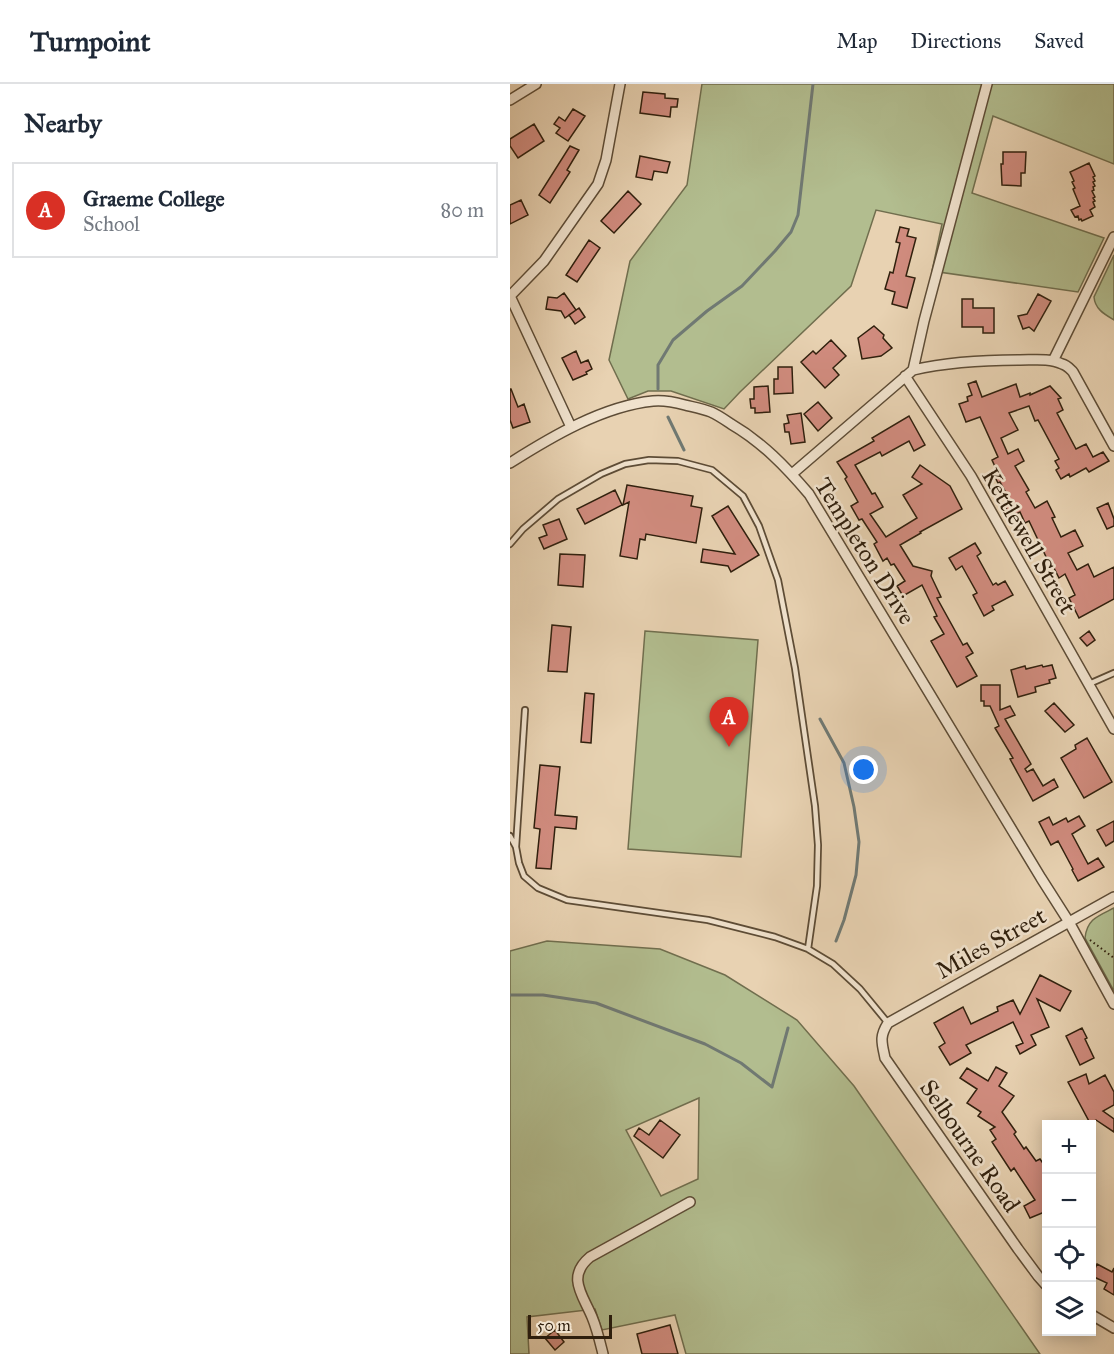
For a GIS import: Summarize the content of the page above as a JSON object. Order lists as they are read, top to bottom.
{
  "streets": {
    "street": [
      "Kettlewell Street",
      "Templeton Drive",
      "Miles Street",
      "Selbourne Road"
    ]
  },
  "crossings": [
    ["Templeton Drive", "Miles Street"],
    ["Miles Street", "Selbourne Road"]
  ],
  "scale_bar": "50 m",
  "page": {
    "header": "Turnpoint",
    "nav": ["Map", "Directions", "Saved"],
    "heading": "Nearby",
    "list": [
      {
        "mark": "A",
        "name": "Graeme College",
        "note": "School",
        "value": "80 m"
      }
    ],
    "pins": "A",
    "map_buttons": ["+", "−"],
    "scale": "50 m"
  }
}
